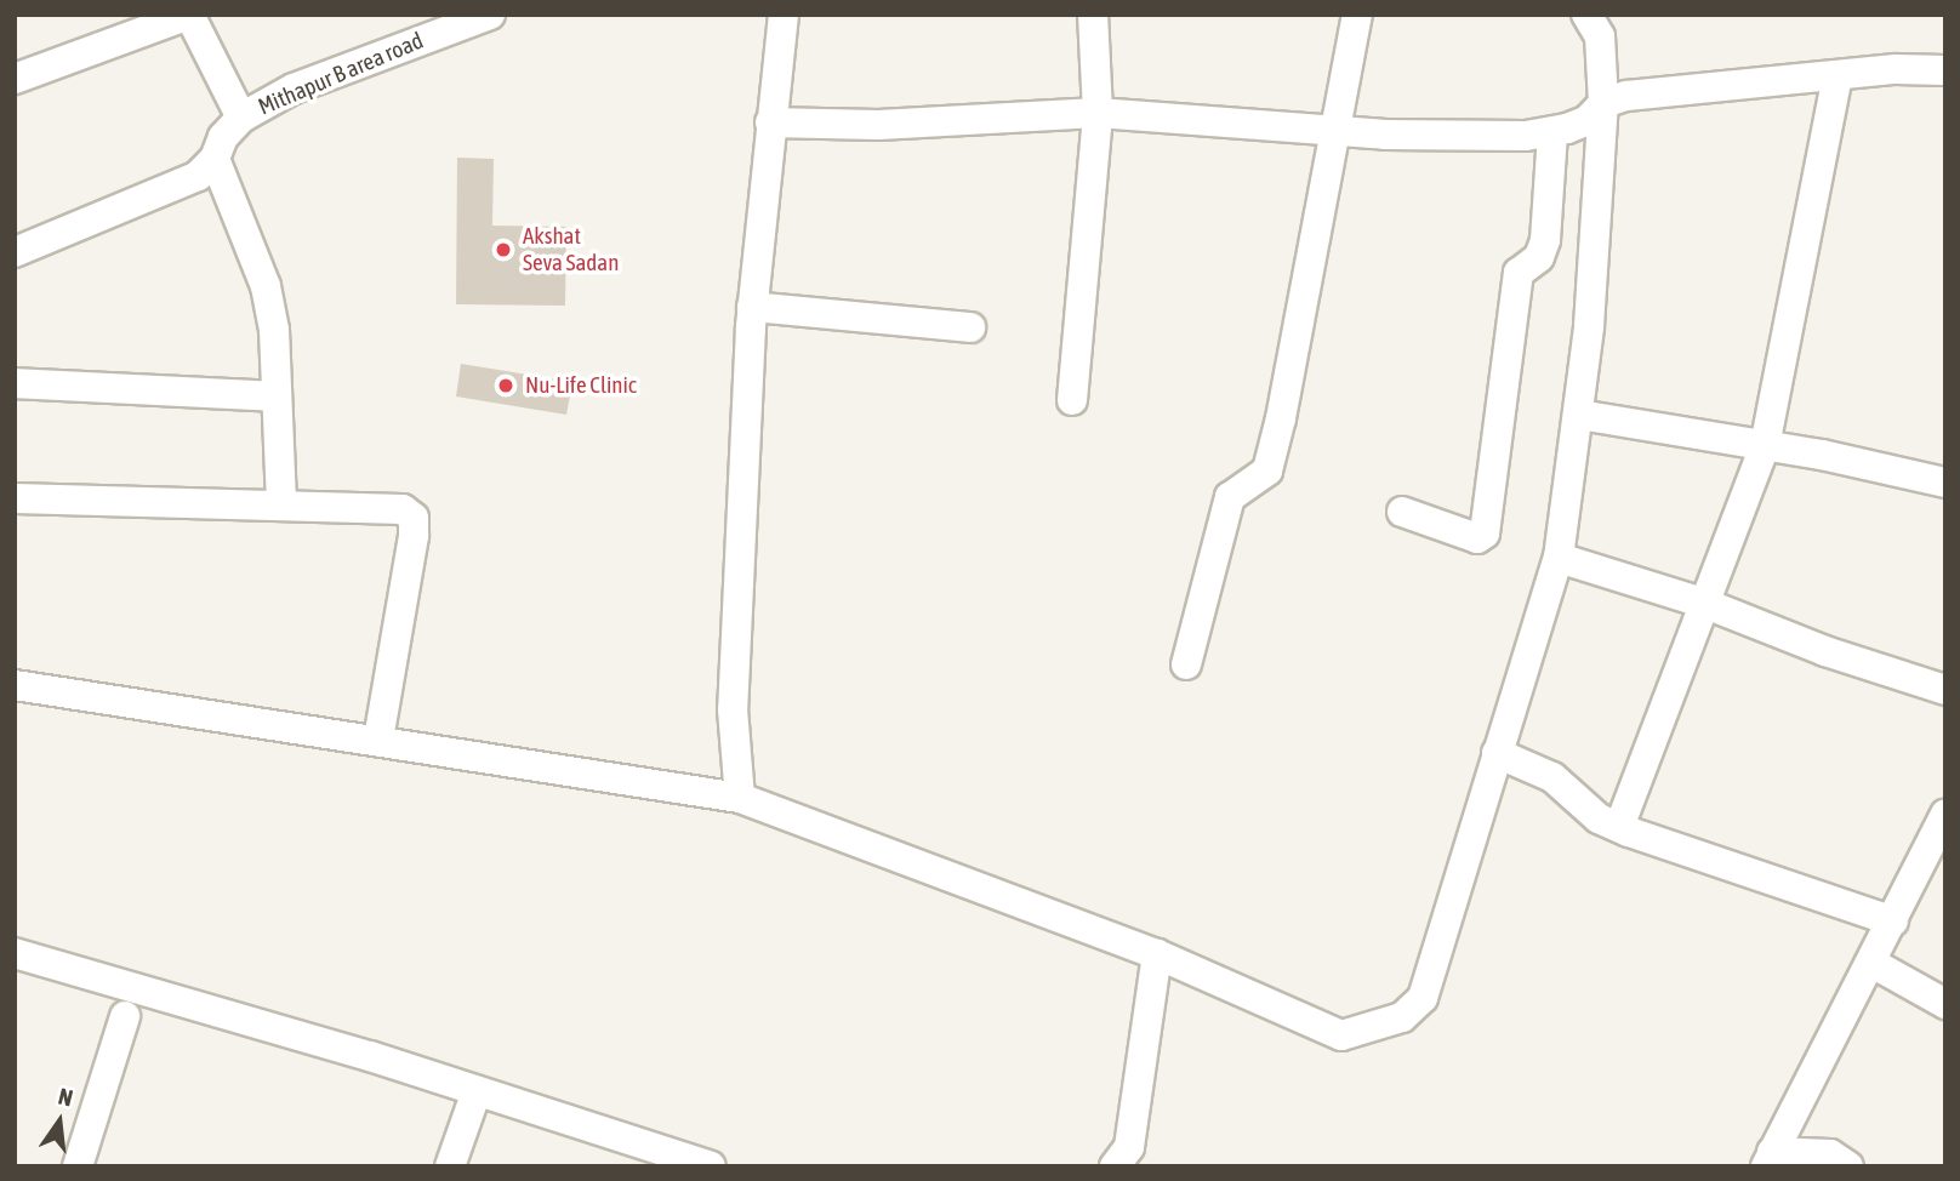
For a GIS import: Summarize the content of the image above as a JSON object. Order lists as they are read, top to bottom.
{
  "streets": {
    "street": ["Mithapur B area road"]
  },
  "places": ["Akshat Seva Sadan", "Nu-Life Clinic"],
  "north": "top"
}
